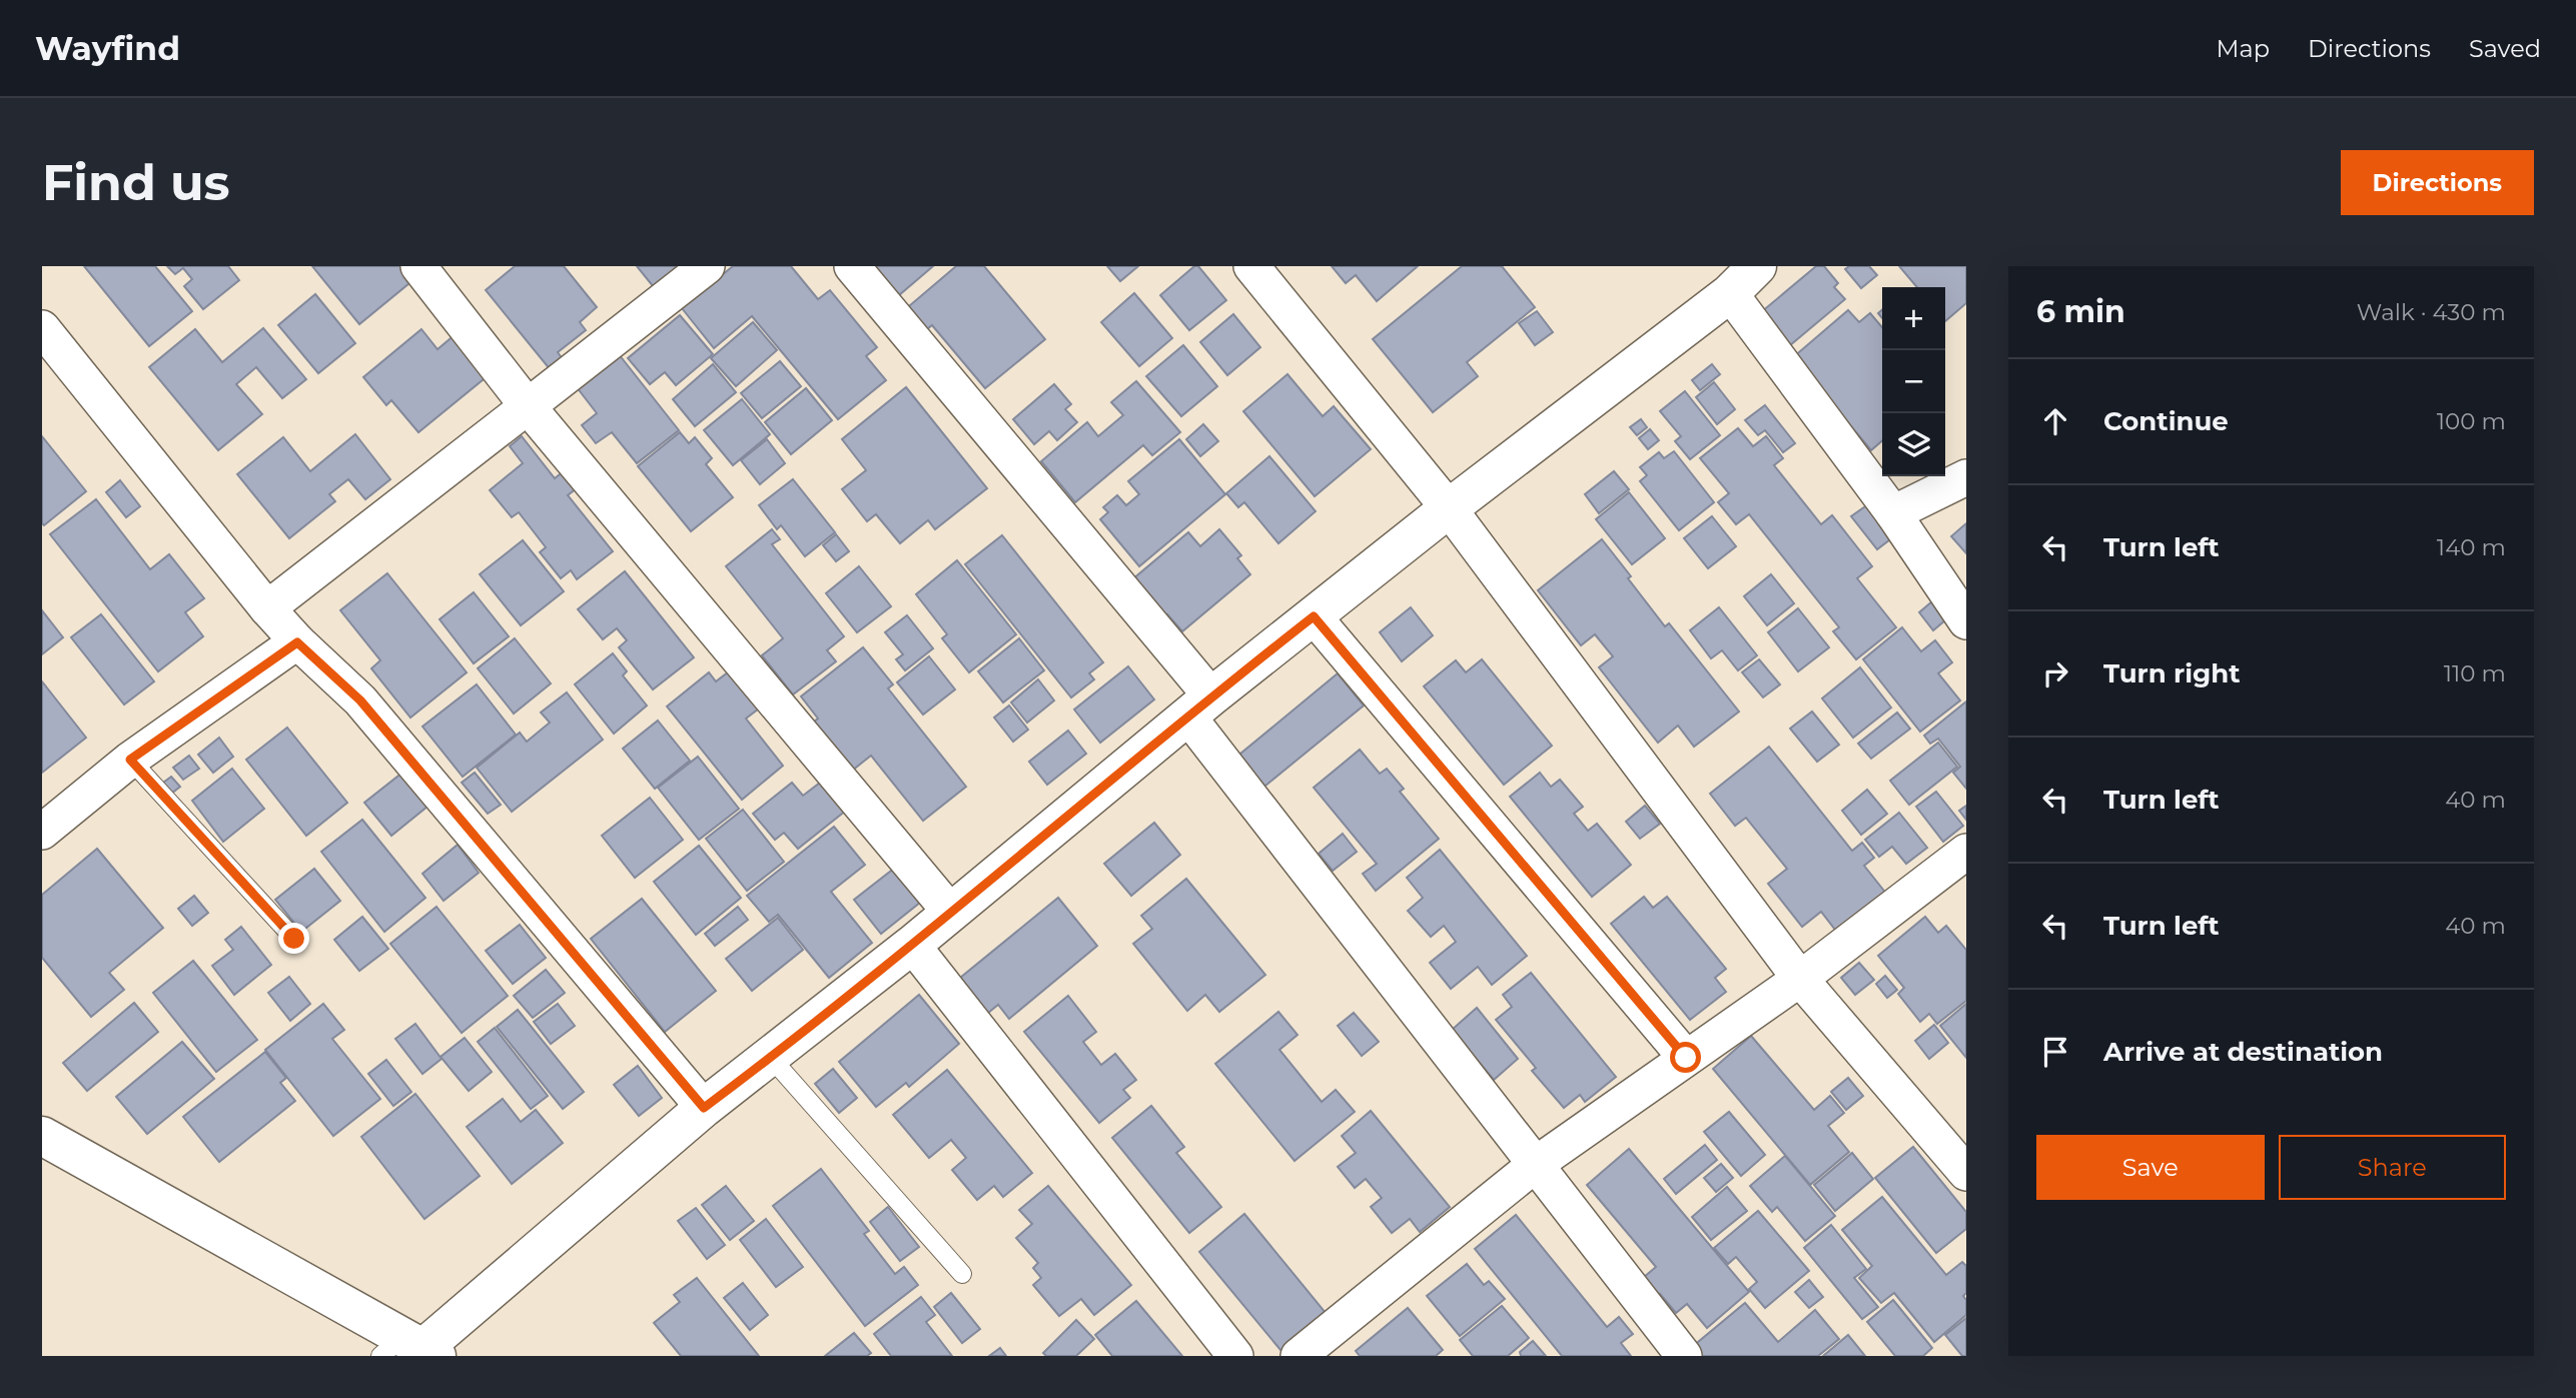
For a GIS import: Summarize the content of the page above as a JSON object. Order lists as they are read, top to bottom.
{
  "page": {
    "header": "Wayfind",
    "nav": ["Map", "Directions", "Saved"],
    "buttons": [
      "Directions",
      ["Save", "Share"]
    ],
    "title": "Find us",
    "heading": ["6 min", "Walk · 430 m"],
    "map_buttons": ["+", "−"],
    "list": [
      ["Continue", "100 m"],
      ["Turn left", "140 m"],
      ["Turn right", "110 m"],
      ["Turn left", "40 m"],
      ["Turn left", "40 m"],
      "Arrive at destination"
    ]
  }
}
